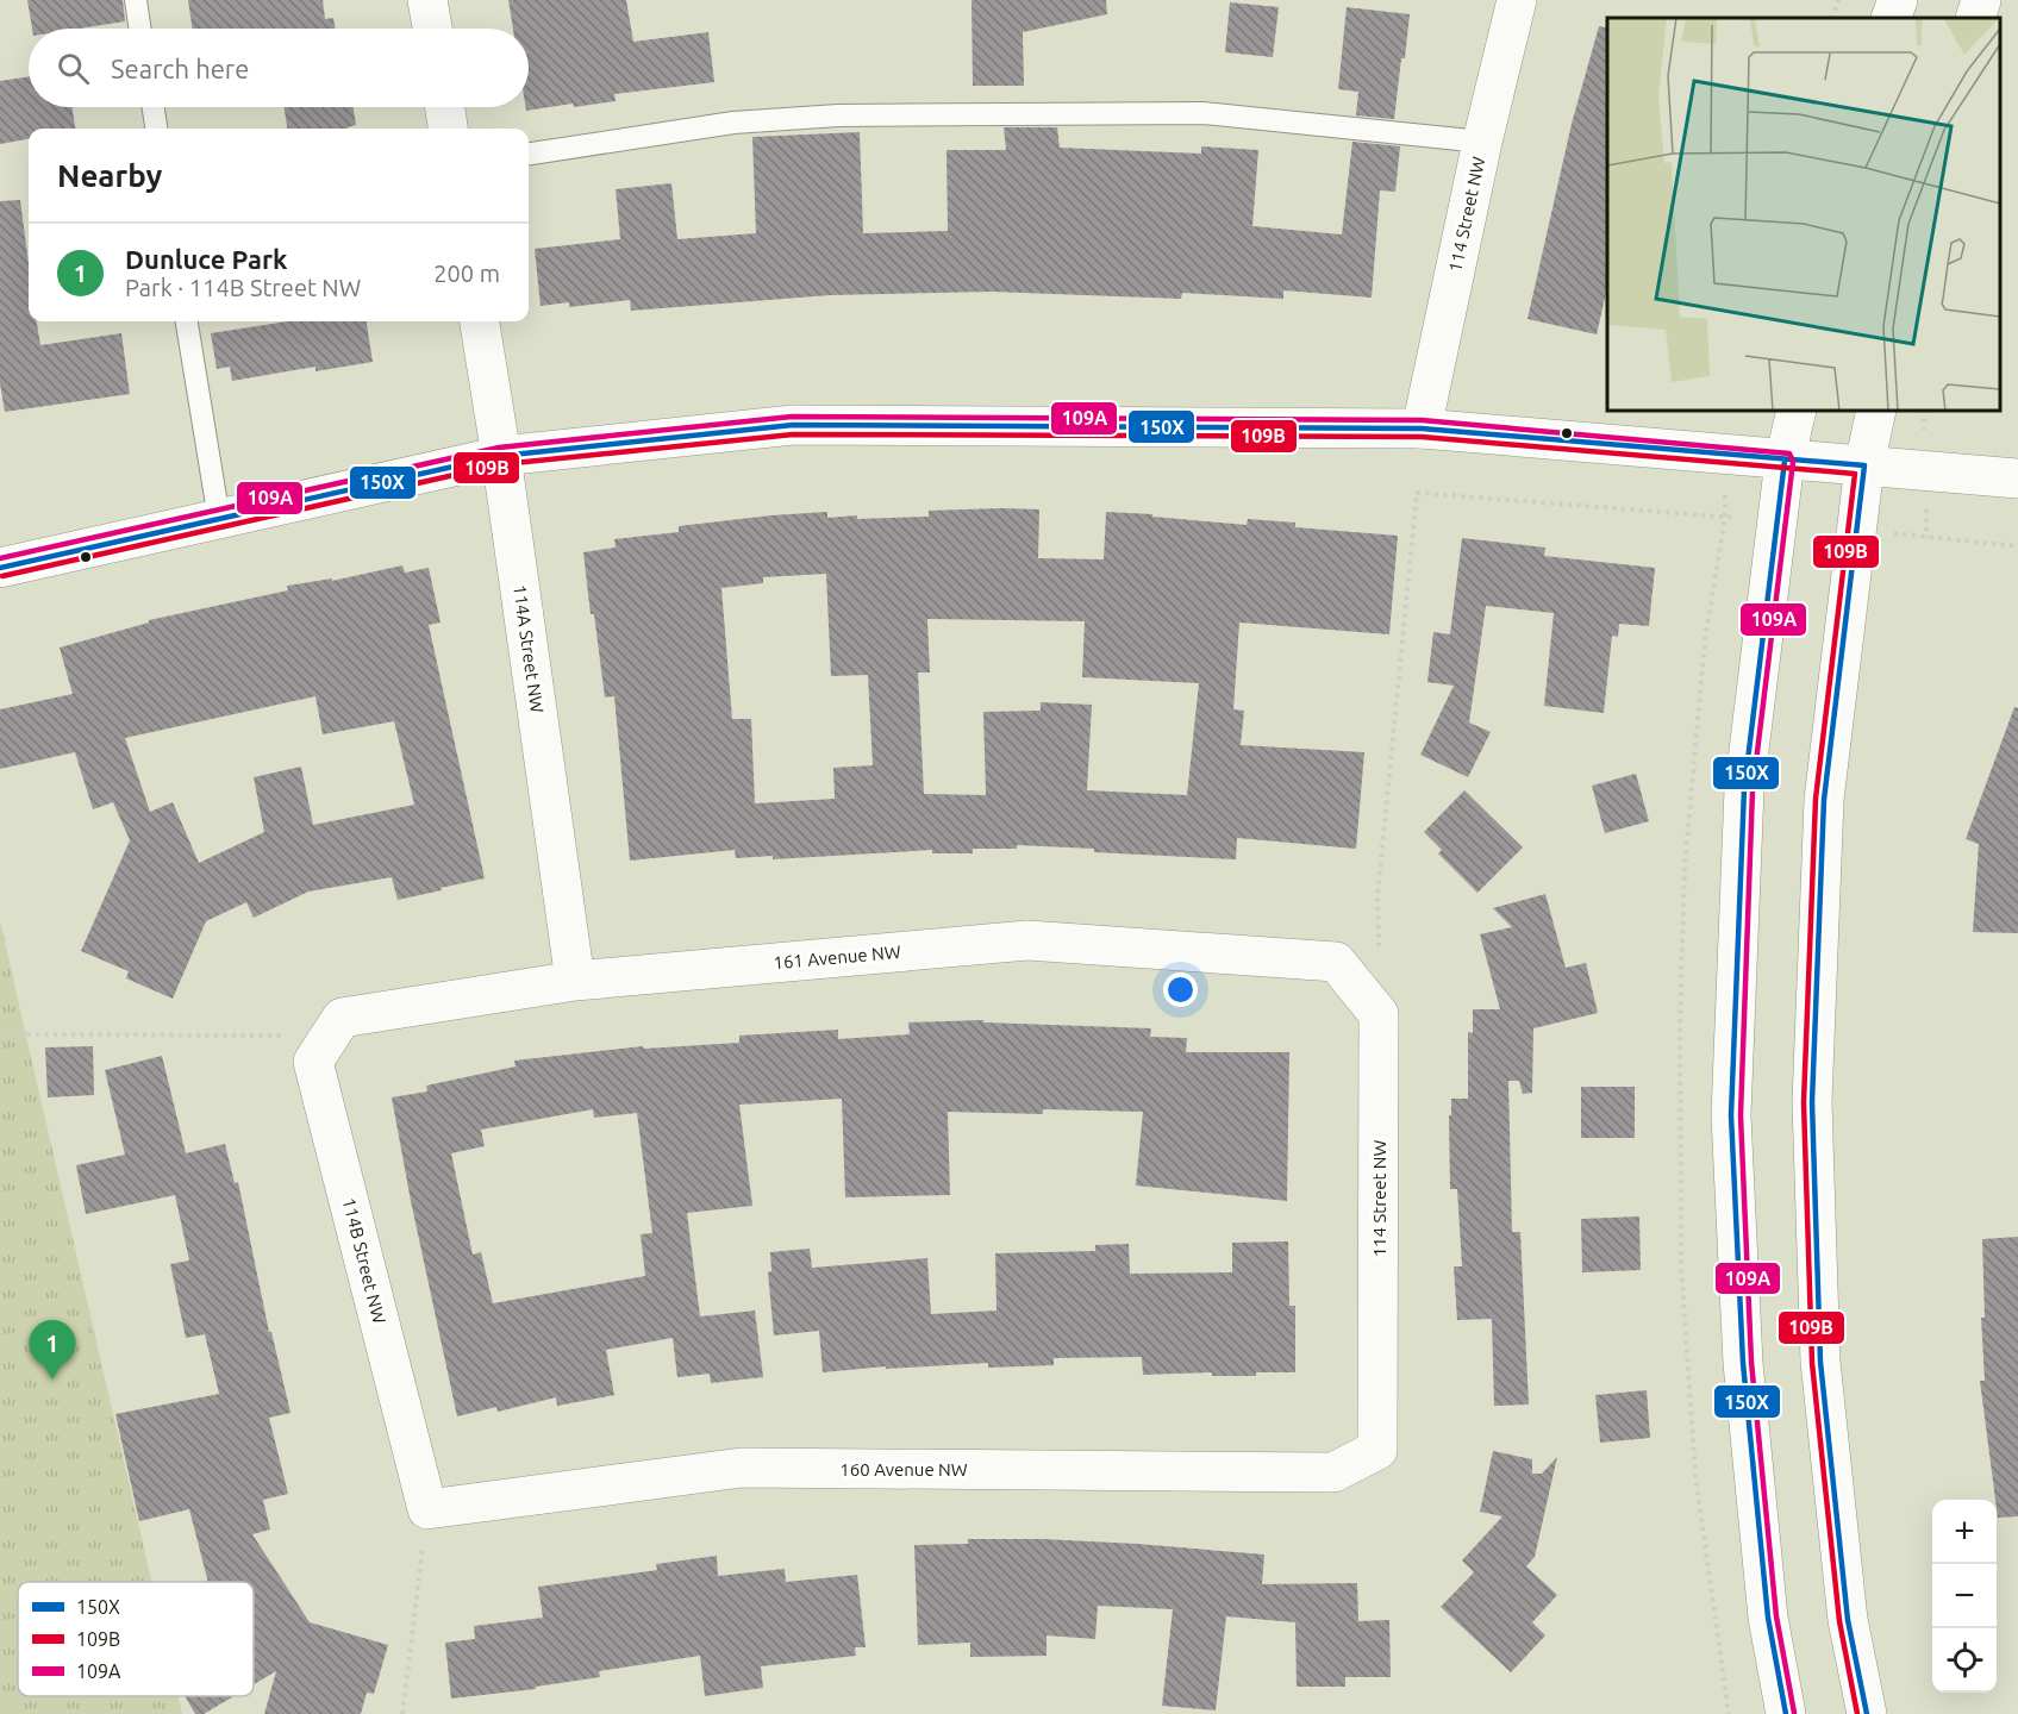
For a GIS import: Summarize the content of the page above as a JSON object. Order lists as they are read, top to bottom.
{
  "streets": {
    "street": [
      "114 Street NW",
      "114A Street NW",
      "161 Avenue NW",
      "114B Street NW",
      "160 Avenue NW"
    ]
  },
  "crossings": [
    ["114 Street NW", "161 Avenue NW"],
    ["114 Street NW", "160 Avenue NW"],
    ["114A Street NW", "161 Avenue NW"],
    ["161 Avenue NW", "114B Street NW"],
    ["114B Street NW", "160 Avenue NW"]
  ],
  "lines": ["transit line 109A", "transit line 150X", "transit line 109B"],
  "legend": ["150X", "109B", "109A"],
  "page": {
    "search": "Search here",
    "heading": "Nearby",
    "list": [
      {
        "mark": "1",
        "name": "Dunluce Park",
        "note": "Park · 114B Street NW",
        "value": "200 m"
      }
    ],
    "pins": "1",
    "map_buttons": ["+", "−"]
  }
}
